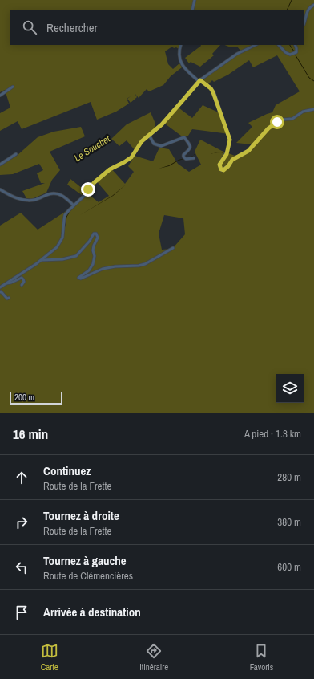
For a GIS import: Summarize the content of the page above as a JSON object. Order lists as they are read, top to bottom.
{
  "water": ["Le Souchet"],
  "scale_bar": "200 m",
  "page": {
    "search": "Rechercher",
    "scale": "200 m",
    "heading": ["16 min", "À pied · 1.3 km"],
    "list": [
      ["Continuez", "Route de la Frette", "280 m"],
      ["Tournez à droite", "Route de la Frette", "380 m"],
      ["Tournez à gauche", "Route de Clémencières", "600 m"],
      "Arrivée à destination"
    ],
    "nav": ["Carte", "Itinéraire", "Favoris"]
  }
}
